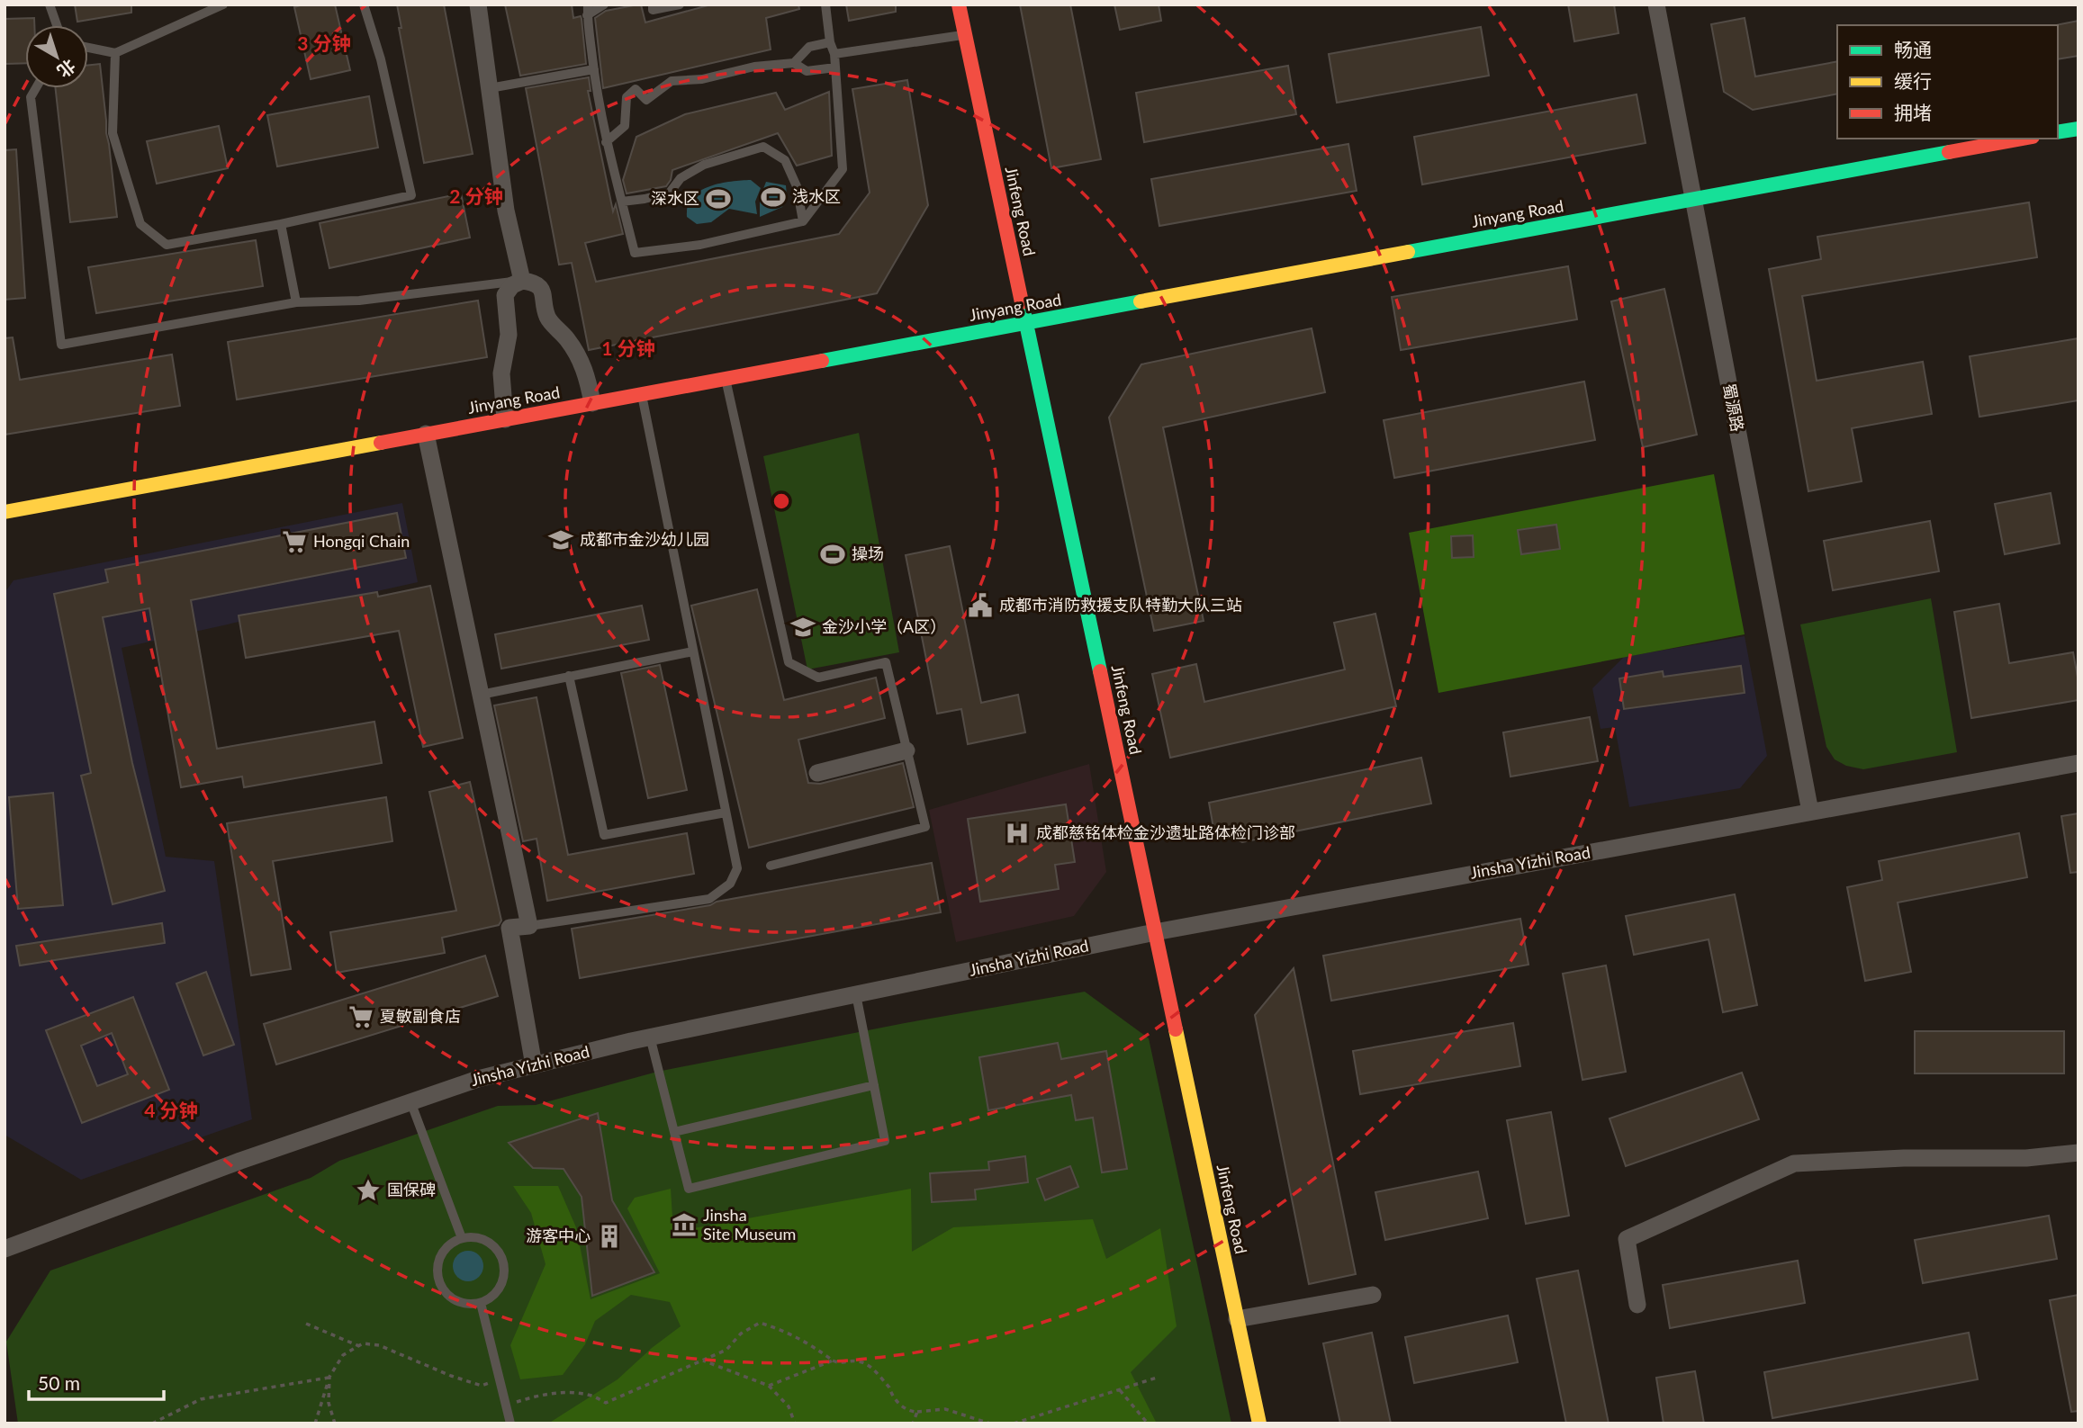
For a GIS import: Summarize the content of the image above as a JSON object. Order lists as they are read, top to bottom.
{
  "streets": {
    "street": [
      "Jinfeng Road",
      "Jinyang Road",
      "蜀源路",
      "Jinsha Yizhi Road"
    ]
  },
  "crossings": [
    ["Jinfeng Road", "Jinyang Road"],
    ["Jinfeng Road", "Jinsha Yizhi Road"],
    ["Jinyang Road", "蜀源路"],
    ["蜀源路", "Jinsha Yizhi Road"]
  ],
  "places": {
    "sports": ["浅水区", "深水区", "操场"],
    "school or university": ["成都市金沙幼儿园", "金沙小学（A区）"],
    "supermarket": ["Hongqi Chain", "夏敏副食店"],
    "public building": ["成都市消防救援支队特勤大队三站"],
    "hospital": ["成都慈铭体检金沙遗址路体检门诊部"],
    "place": ["国保碑"],
    "museum": ["Jinsha Site Museum"],
    "building": ["游客中心"]
  },
  "legend": ["畅通", "缓行", "拥堵"],
  "scale_bar": "50 m",
  "north": "bottom right",
  "rings": [
    "3 分钟",
    "2 分钟",
    "1 分钟",
    "4 分钟"
  ]
}
